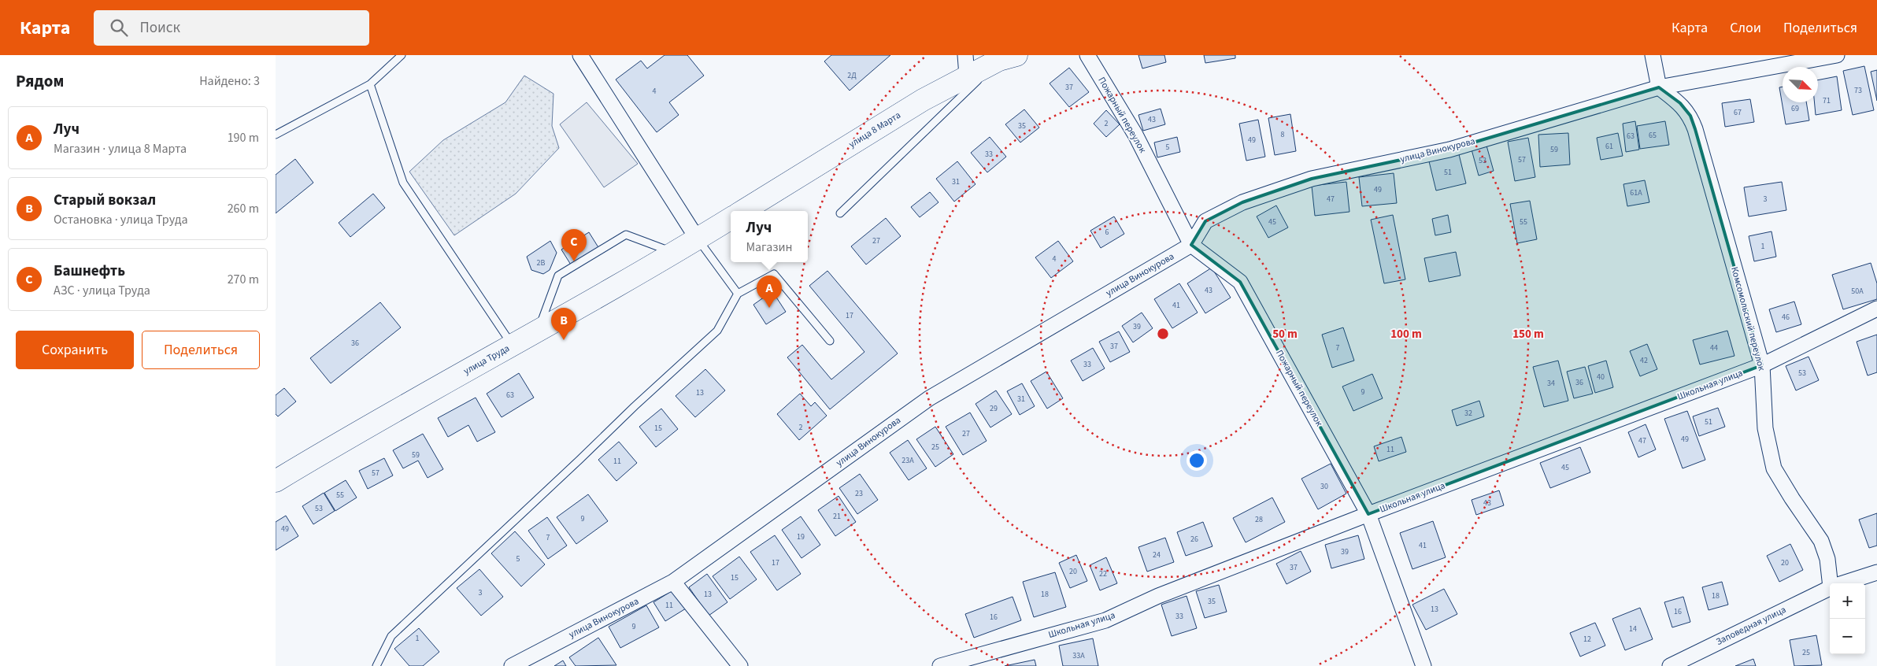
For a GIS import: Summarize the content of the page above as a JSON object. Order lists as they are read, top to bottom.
{
  "streets": {
    "main road": ["улица 8 Марта", "улица Труда"],
    "street": [
      "Пожарный переулок",
      "улица Винокурова",
      "Комсомольский переулок",
      "Школьная улица",
      "Заповедная улица"
    ]
  },
  "crossings": [
    ["Пожарный переулок", "улица Винокурова"],
    ["Пожарный переулок", "Школьная улица"],
    ["улица Винокурова", "Комсомольский переулок"],
    ["Комсомольский переулок", "Школьная улица"]
  ],
  "house_numbers": [
    "2Д",
    "37",
    "73",
    "4",
    "71",
    "69",
    "67",
    "43",
    "2",
    "35",
    "8",
    "65",
    "63",
    "49",
    "61",
    "5",
    "59",
    "33",
    "57",
    "53",
    "51",
    "31",
    "49",
    "61А",
    "47",
    "3",
    "45",
    "55",
    "6",
    "27",
    "1",
    "4",
    "2В",
    "43",
    "50А",
    "41",
    "17",
    "46",
    "39",
    "36",
    "37",
    "7",
    "44",
    "42",
    "33",
    "53",
    "40",
    "36",
    "34",
    "9",
    "13",
    "63",
    "31",
    "29",
    "32",
    "51",
    "2",
    "15",
    "27",
    "49",
    "47",
    "25",
    "11",
    "59",
    "23А",
    "11",
    "45",
    "57",
    "30",
    "23",
    "55",
    "43",
    "53",
    "21",
    "9",
    "28",
    "49",
    "19",
    "7",
    "26",
    "41",
    "39",
    "24",
    "5",
    "17",
    "20",
    "37",
    "20",
    "22",
    "15",
    "3",
    "13",
    "18",
    "18",
    "35",
    "11",
    "13",
    "16",
    "33",
    "16",
    "9",
    "14",
    "1",
    "12",
    "25",
    "33А"
  ],
  "north": "bottom right",
  "page": {
    "header": "Карта",
    "search": "Поиск",
    "nav": ["Карта", "Слои", "Поделиться"],
    "heading": ["Рядом", "Найдено: 3"],
    "list": [
      {
        "mark": "A",
        "name": "Луч",
        "note": "Магазин · улица 8 Марта",
        "value": "190 m"
      },
      {
        "mark": "B",
        "name": "Старый вокзал",
        "note": "Остановка · улица Труда",
        "value": "260 m"
      },
      {
        "mark": "C",
        "name": "Башнефть",
        "note": "АЗС · улица Труда",
        "value": "270 m"
      }
    ],
    "popup": ["Луч", "Магазин"],
    "pins": ["C", "A", "B"],
    "buttons": ["Сохранить", "Поделиться"],
    "map_buttons": ["+", "−"]
  },
  "rings": ["50 m", "100 m", "150 m"]
}
